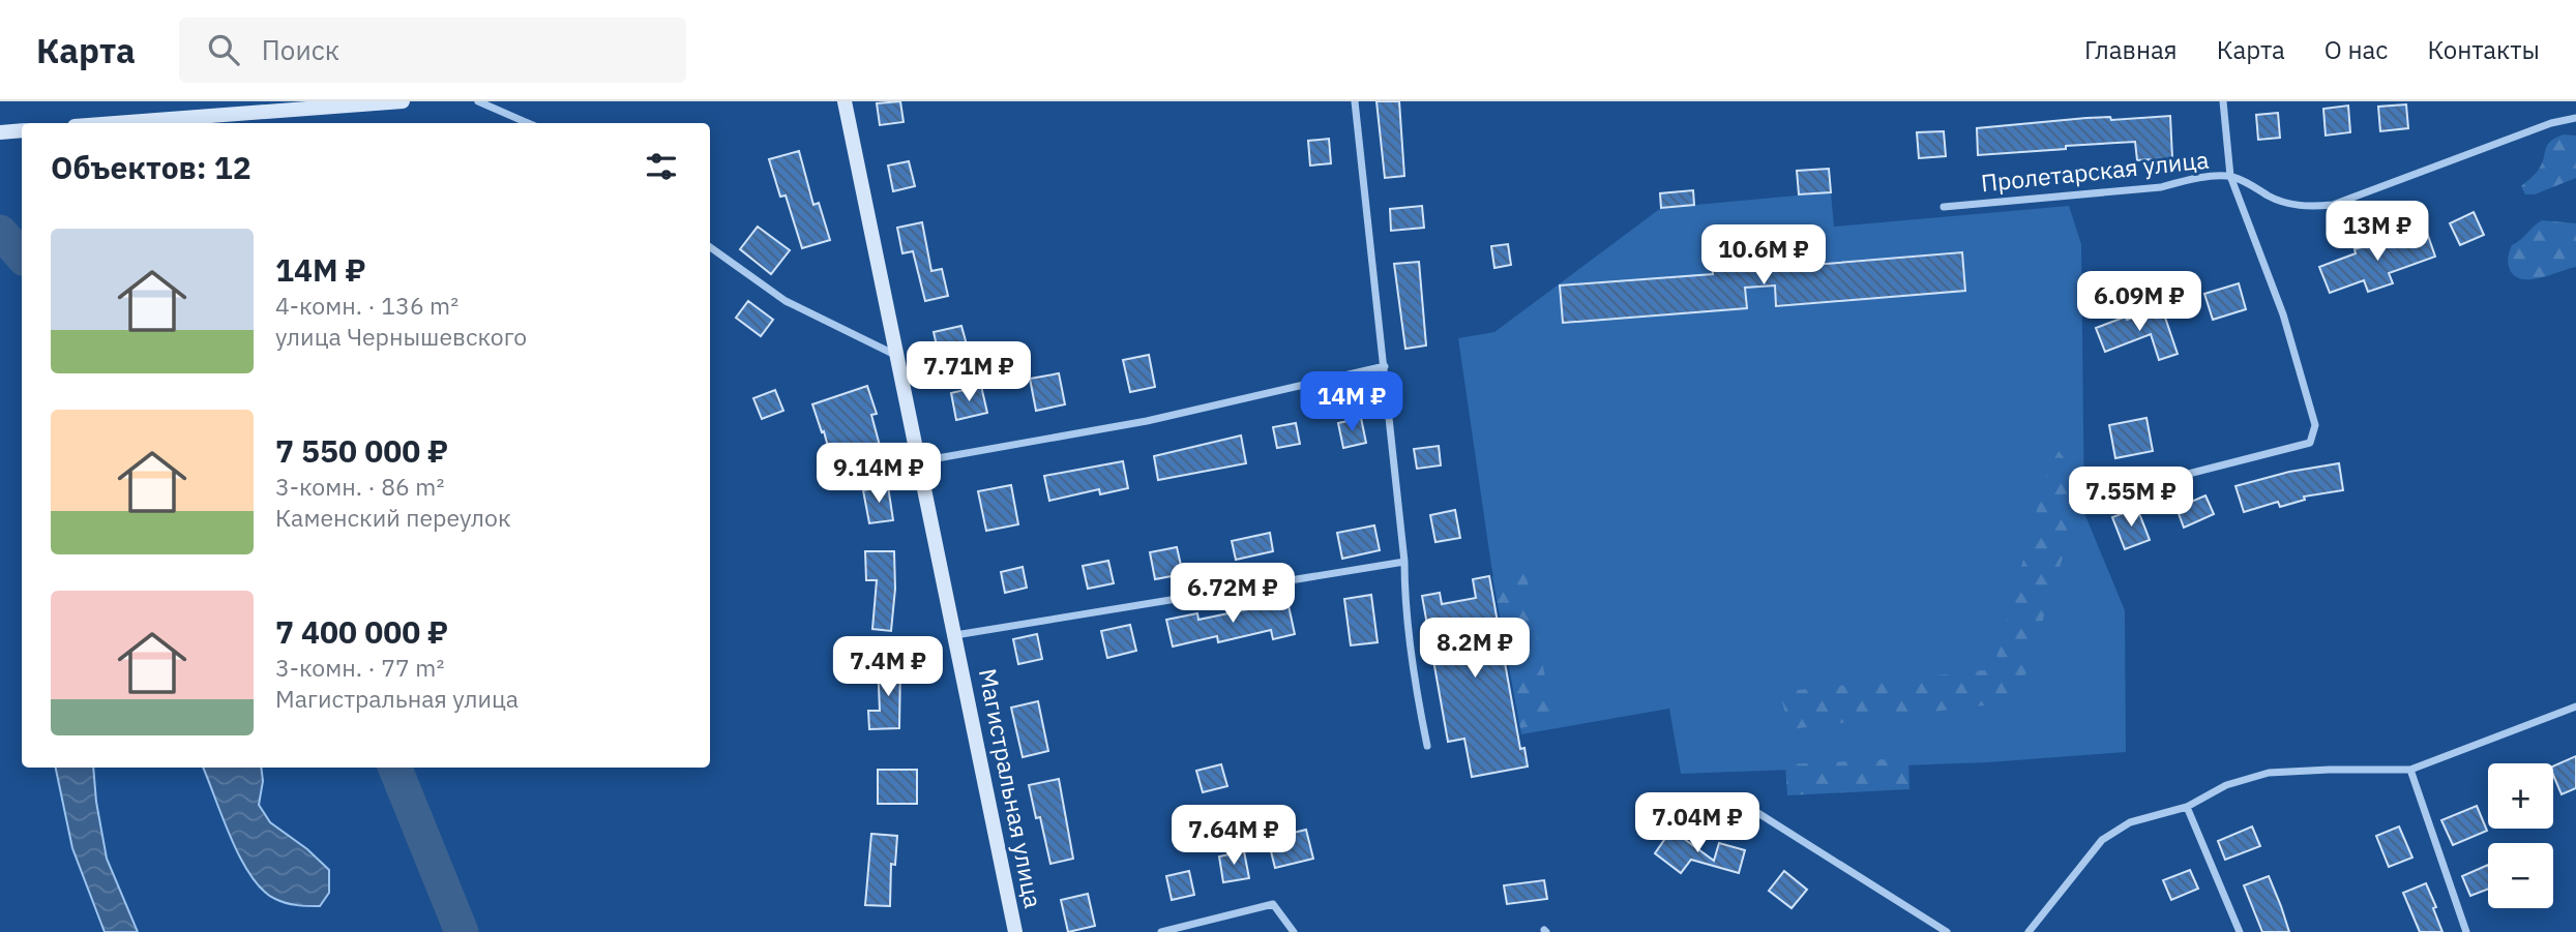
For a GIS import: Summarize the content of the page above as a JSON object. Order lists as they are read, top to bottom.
{
  "streets": {
    "street": ["Пролетарская улица", "Магистральная улица"]
  },
  "page": {
    "header": "Карта",
    "search": "Поиск",
    "nav": [
      "Главная",
      "Карта",
      "О нас",
      "Контакты"
    ],
    "heading": "Объектов: 12",
    "price": [
      "13M ₽",
      "10.6M ₽",
      "6.09M ₽",
      "7.71M ₽",
      "14M ₽",
      "9.14M ₽",
      "7.55M ₽",
      "6.72M ₽",
      "8.2M ₽",
      "7.4M ₽",
      "7.04M ₽",
      "7.64M ₽"
    ],
    "list": [
      {
        "name": "14M ₽",
        "note": "4-комн. · 136 m² · улица Чернышевского"
      },
      {
        "name": "7 550 000 ₽",
        "note": "3-комн. · 86 m² · Каменский переулок"
      },
      {
        "name": "7 400 000 ₽",
        "note": "3-комн. · 77 m² · Магистральная улица"
      }
    ],
    "map_buttons": ["+", "−"]
  }
}
